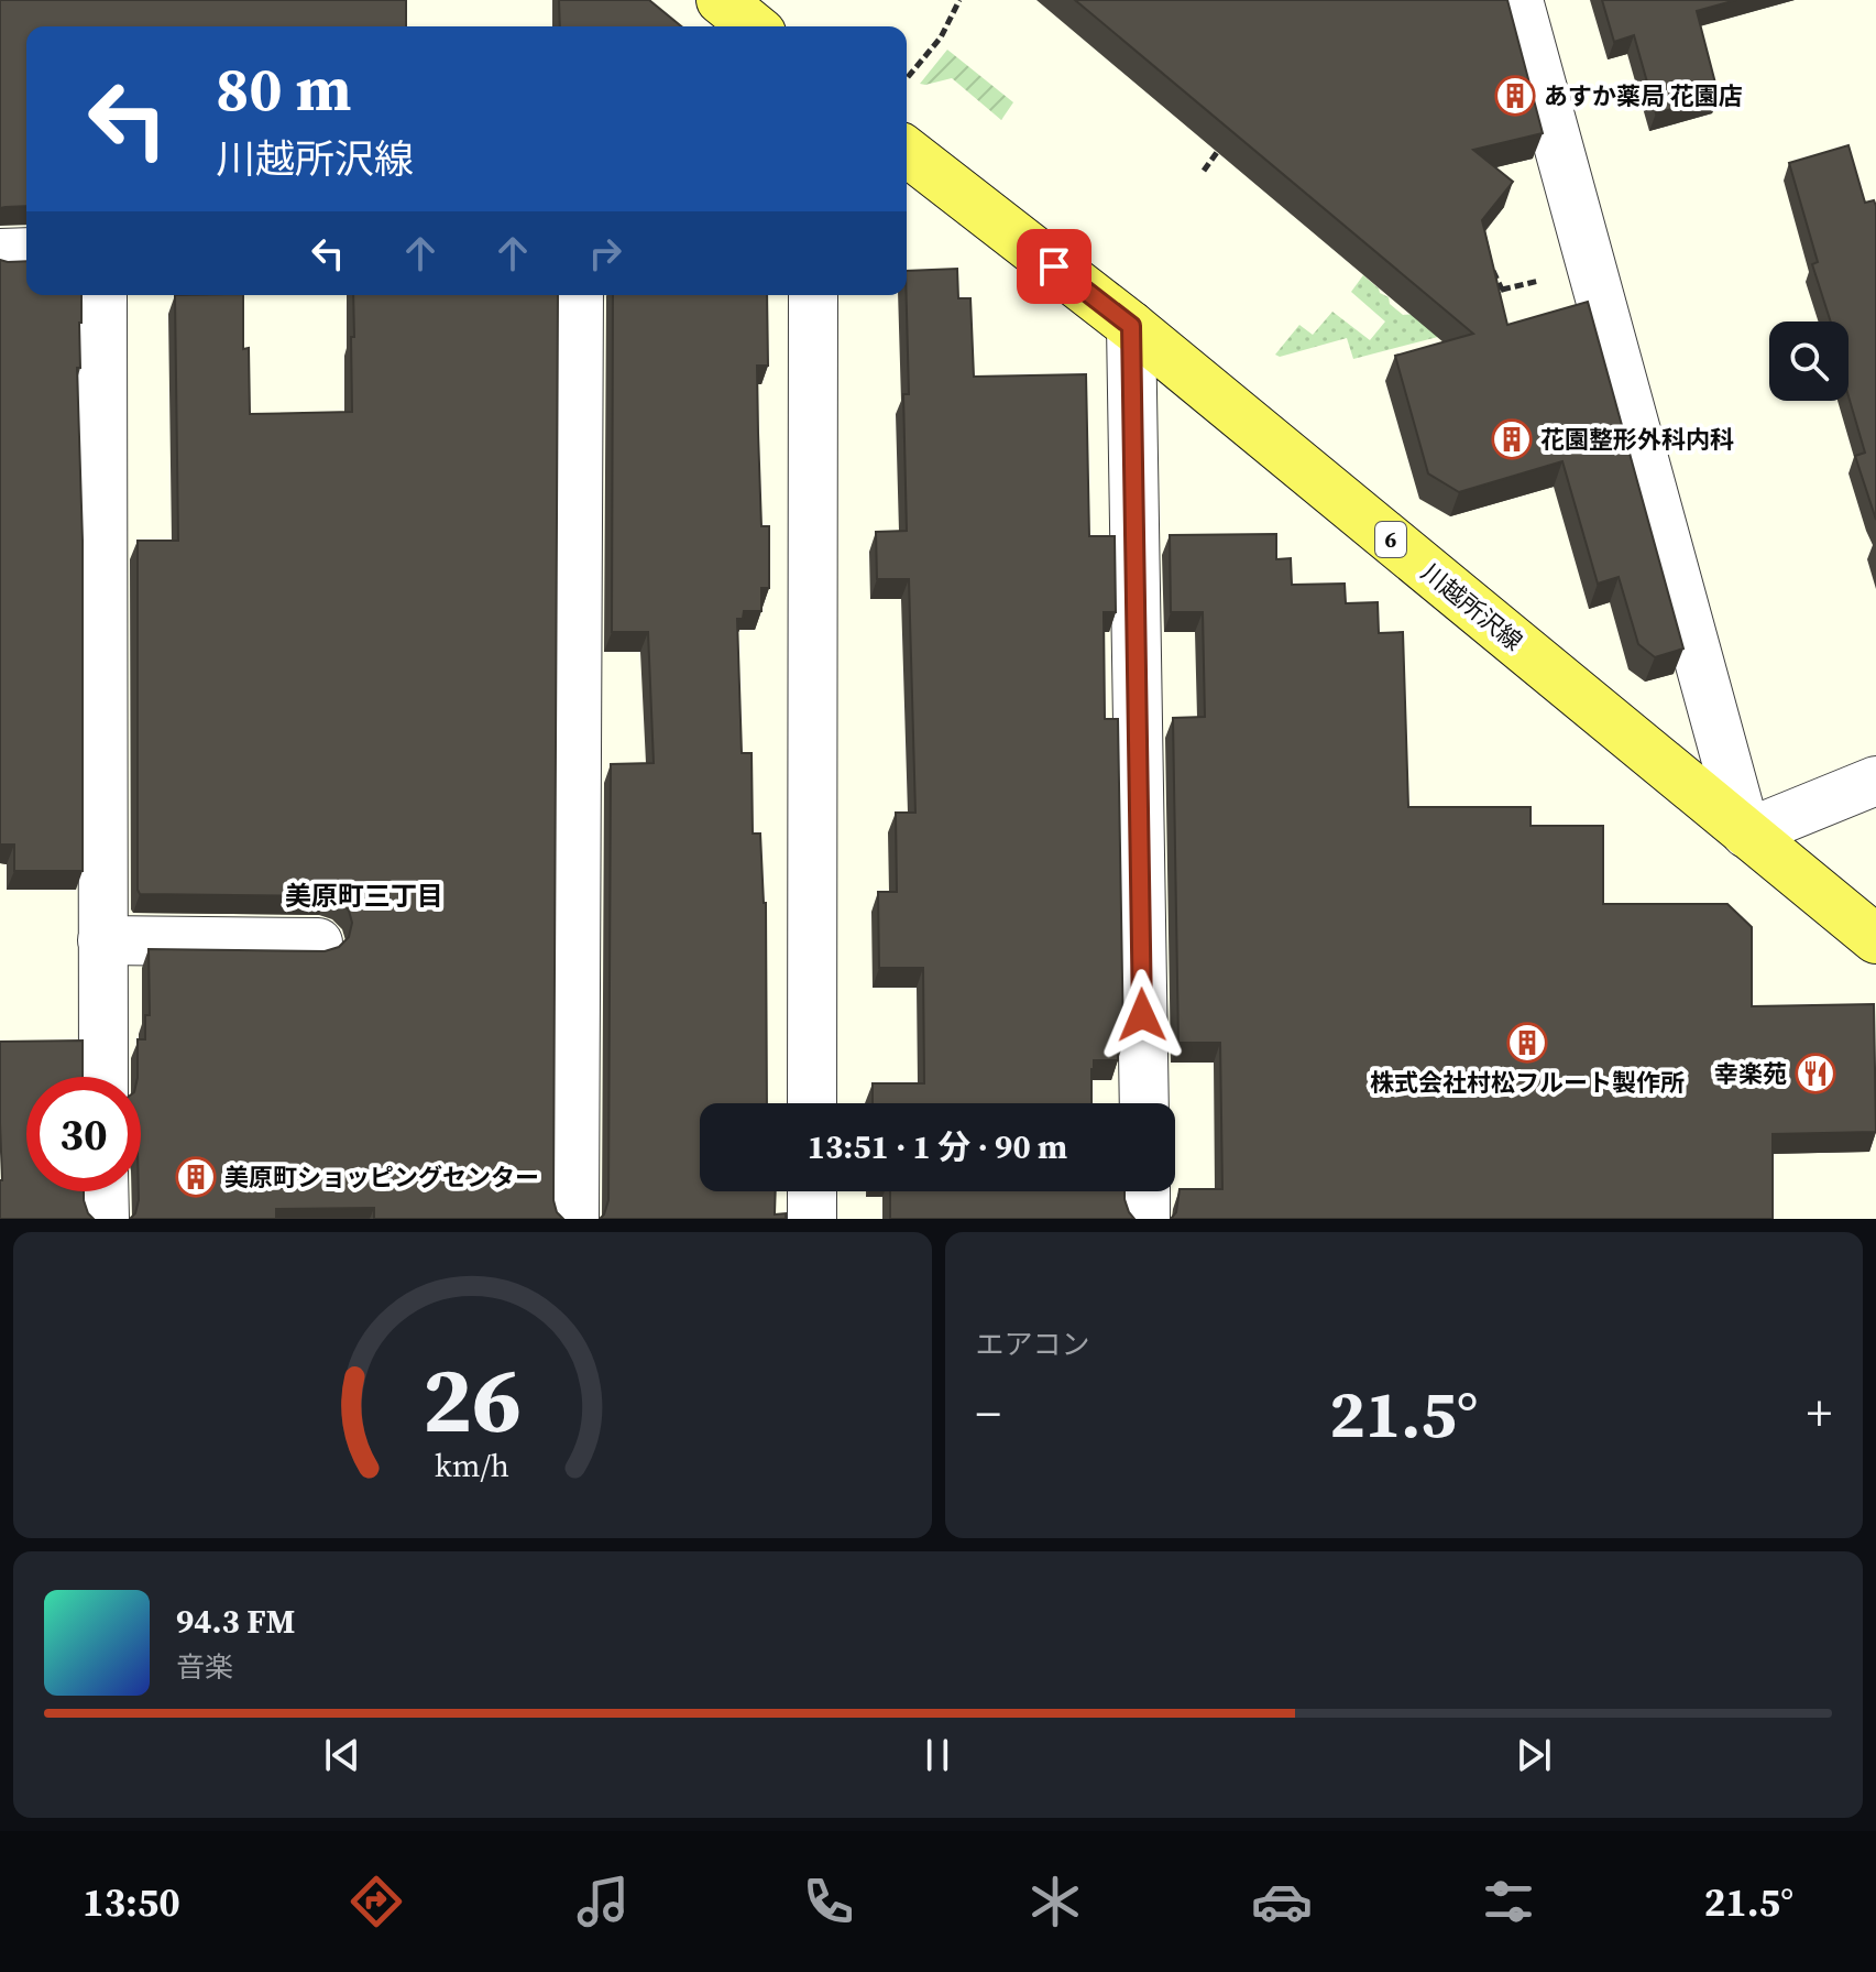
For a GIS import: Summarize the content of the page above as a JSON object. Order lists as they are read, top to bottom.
{
  "streets": {
    "main road": ["6", "川越所沢線"]
  },
  "districts": ["美原町三丁目"],
  "places": {
    "building": [
      "あすか薬局 花園店",
      "花園整形外科内科",
      "株式会社村松フルート製作所",
      "美原町ショッピングセンター"
    ],
    "restaurant": ["幸楽苑"]
  },
  "page": {
    "turn": ["80 m", "川越所沢線"],
    "limit": "30",
    "trip": "13:51 · 1 分 · 90 m",
    "tile": "エアコン",
    "heat": ["−", "21.5°", "+"],
    "song": ["94.3 FM", "音楽"],
    "tabs": ["13:50", "21.5°"],
    "gauge": ["26", "km/h"]
  }
}
